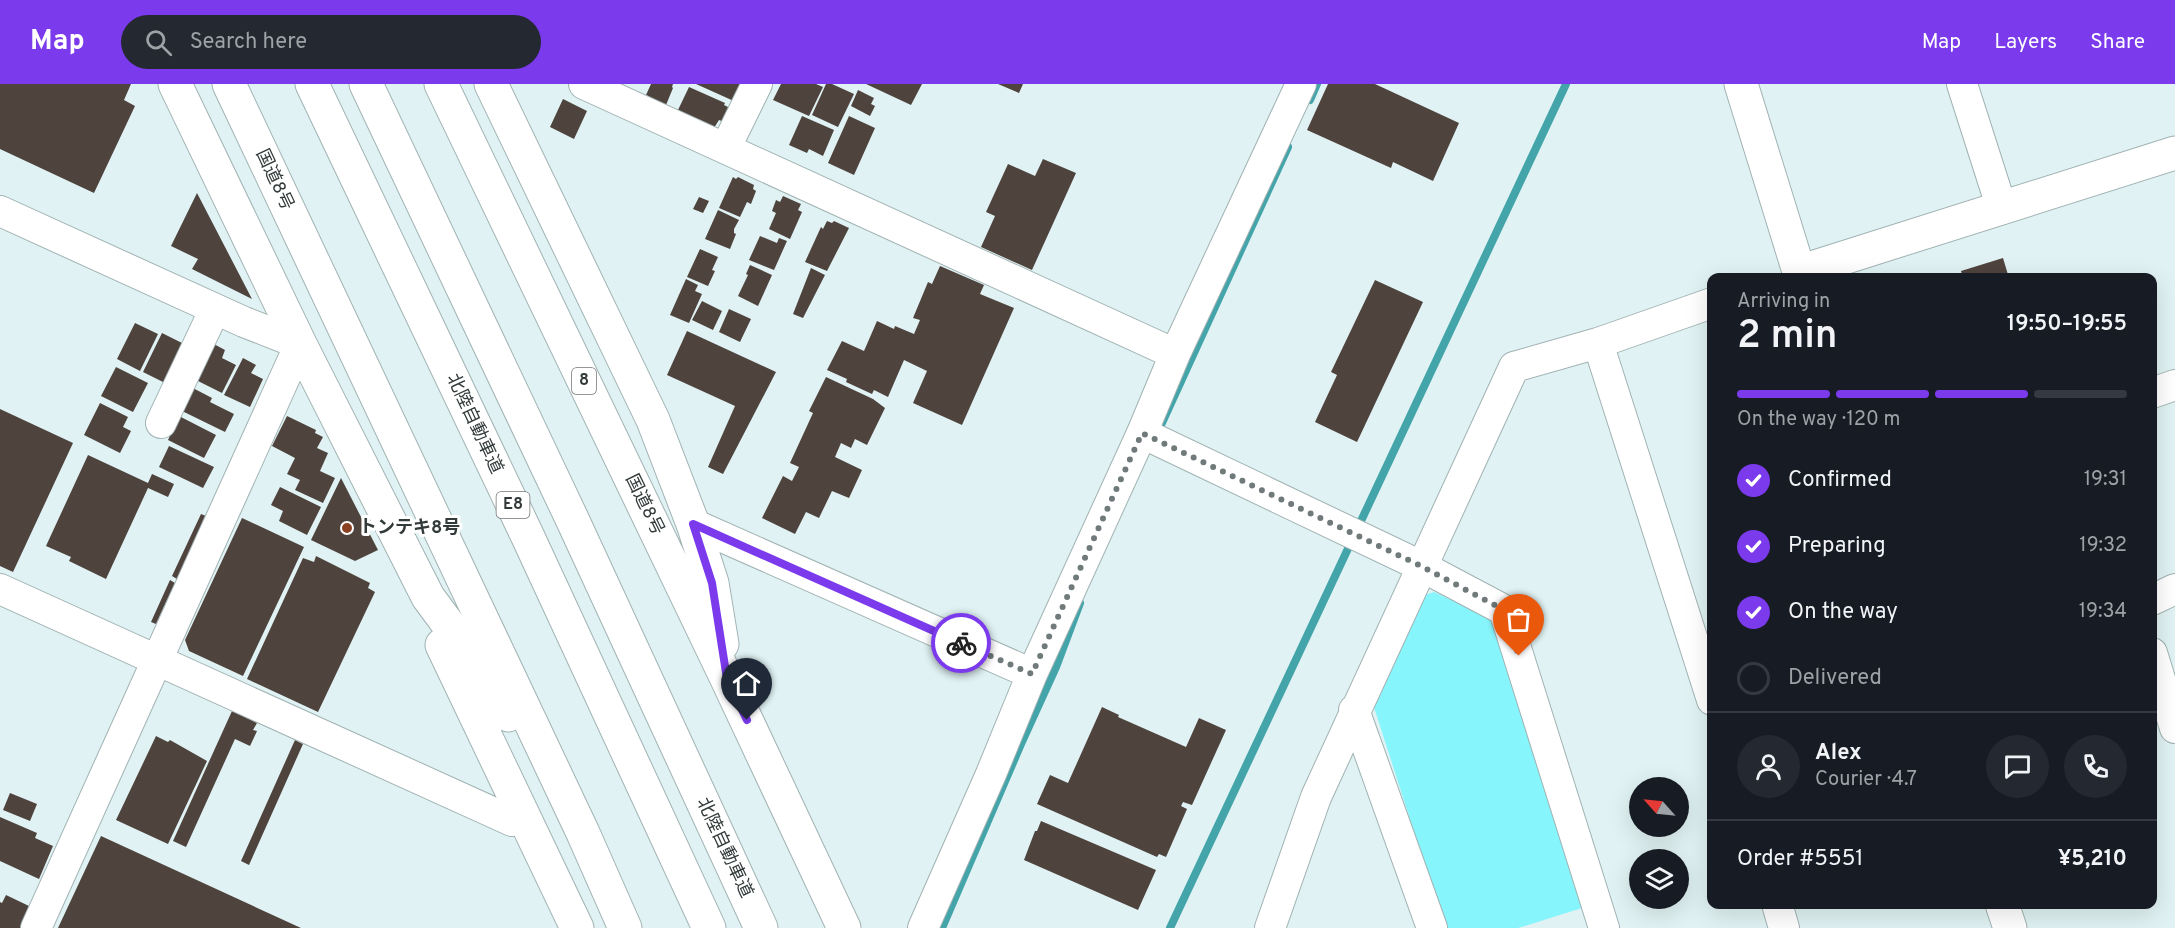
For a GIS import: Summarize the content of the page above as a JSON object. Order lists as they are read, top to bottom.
{
  "streets": {
    "main road": [
      "国道8号",
      "8",
      "北陸自動車道",
      "E8"
    ]
  },
  "places": ["トンテキ8号"],
  "north": "top left",
  "page": {
    "header": "Map",
    "search": "Search here",
    "nav": ["Map", "Layers", "Share"],
    "heading": ["2 min", "Arriving in", "19:50–19:55"],
    "panel": [
      "Alex",
      "Courier · 4.7",
      "Order #5551",
      "¥5,210"
    ],
    "bar": "On the way · 120 m",
    "list": [
      ["Confirmed", "19:31"],
      ["Preparing", "19:32"],
      ["On the way", "19:34"],
      "Delivered"
    ]
  }
}
